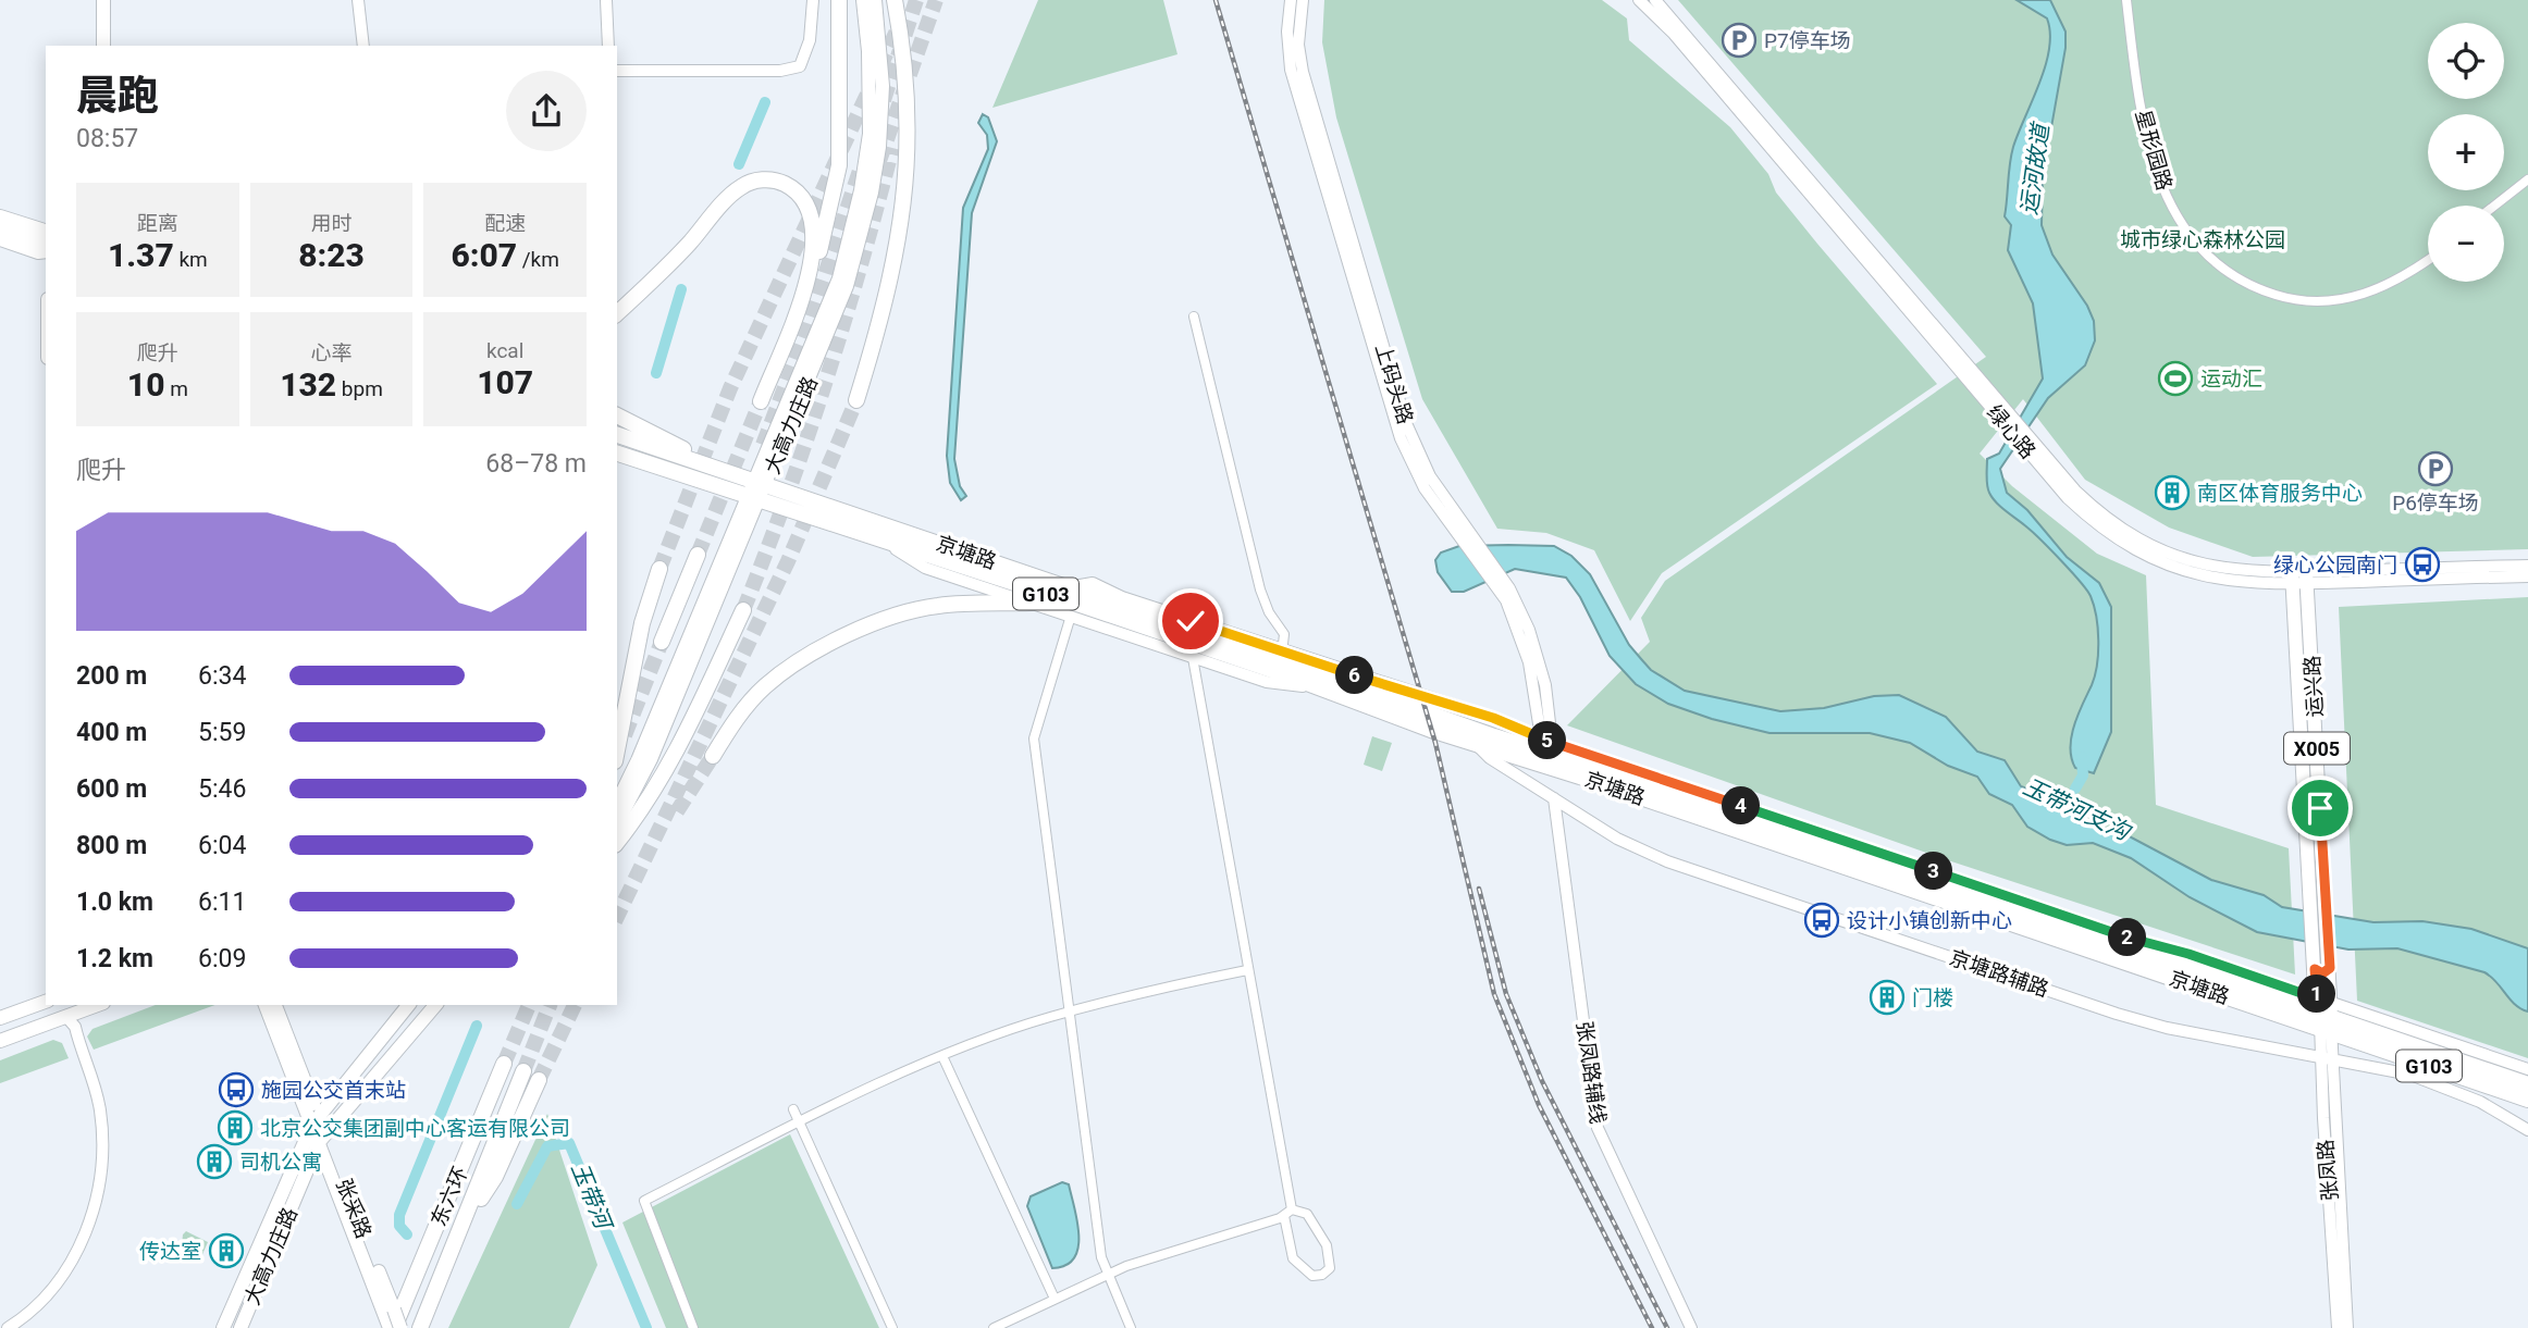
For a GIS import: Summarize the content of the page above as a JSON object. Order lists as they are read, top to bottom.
{
  "streets": {
    "highway": ["京塘路", "G103", "东六环"],
    "main road": [
      "大高力庄路",
      "运兴路",
      "X005",
      "张采路"
    ],
    "street": [
      "星形园路",
      "上码头路",
      "绿心路",
      "京塘路辅路",
      "张凤路辅线",
      "张凤路"
    ]
  },
  "crossings": [
    ["大高力庄路", "京塘路"],
    ["大高力庄路", "张采路"],
    ["绿心路", "运兴路"],
    ["京塘路", "运兴路"],
    ["京塘路", "京塘路辅路"],
    ["京塘路", "张凤路"],
    ["运兴路", "张凤路"],
    ["京塘路辅路", "张凤路辅线"],
    ["京塘路辅路", "张凤路"],
    ["东六环", "张采路"]
  ],
  "water": ["运河故道", "玉带河支沟", "玉带河"],
  "parks": ["城市绿心森林公园"],
  "places": {
    "parking": ["P7停车场", "P6停车场"],
    "sports": ["运动汇"],
    "building": [
      "南区体育服务中心",
      "门楼",
      "北京公交集团副中心客运有限公司",
      "司机公寓",
      "传达室"
    ],
    "bus stop": ["绿心公园南门", "设计小镇创新中心", "施园公交首末站"]
  },
  "page": {
    "map_buttons": ["+", "−"],
    "heading": ["晨跑", "08:57"],
    "stats": [
      ["距离", "1.37 km"],
      ["用时", "8:23"],
      ["配速", "6:07 /km"],
      ["爬升", "10 m"],
      ["心率", "132 bpm"],
      ["kcal", "107"]
    ],
    "chart": ["爬升", "68–78 m"],
    "list": [
      {
        "name": "200 m",
        "note": "6:34"
      },
      {
        "name": "400 m",
        "note": "5:59"
      },
      {
        "name": "600 m",
        "note": "5:46"
      },
      {
        "name": "800 m",
        "note": "6:04"
      },
      {
        "name": "1.0 km",
        "note": "6:11"
      },
      {
        "name": "1.2 km",
        "note": "6:09"
      }
    ],
    "pins": [
      "6",
      "5",
      "4",
      "3",
      "2",
      "1"
    ]
  }
}
